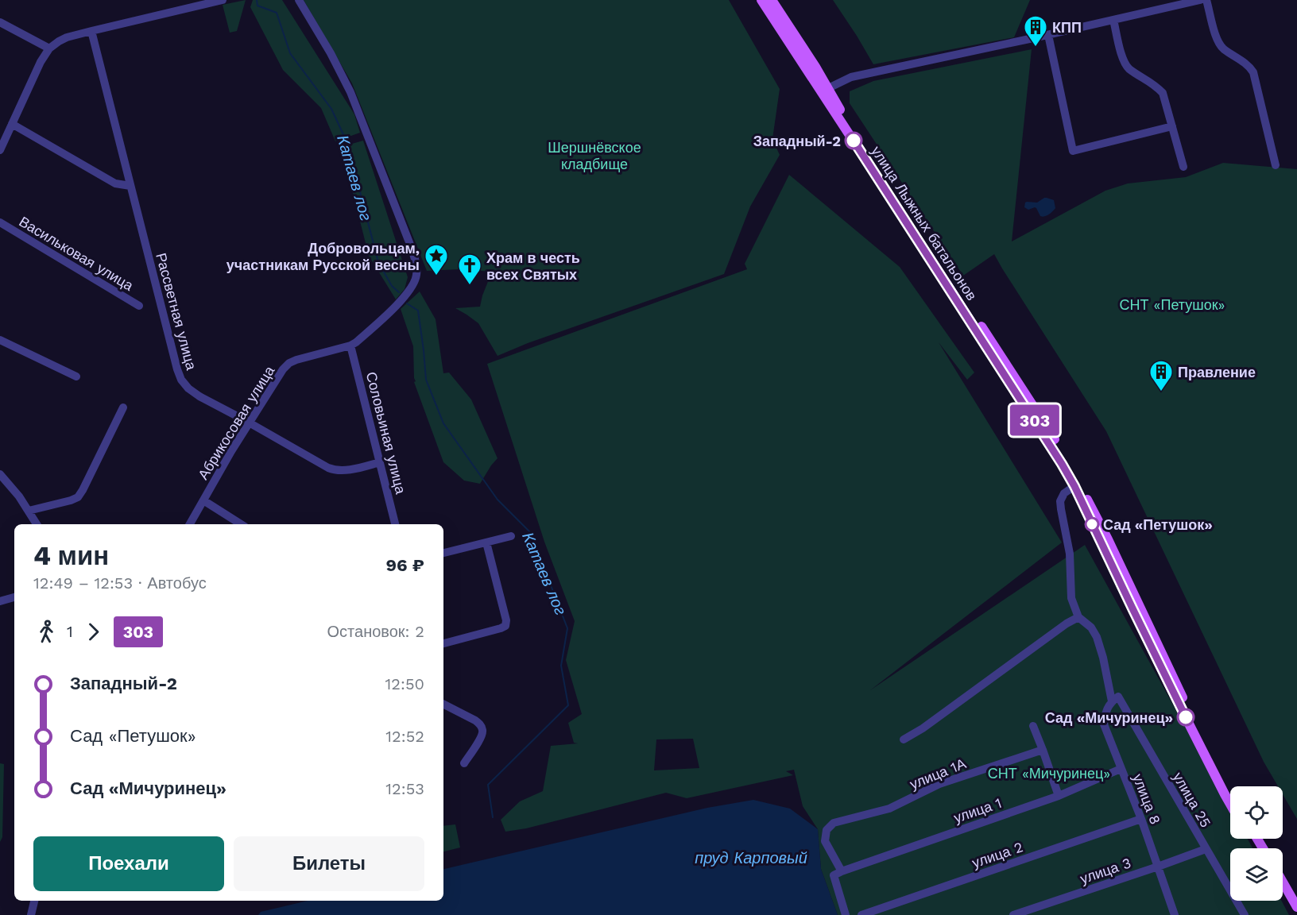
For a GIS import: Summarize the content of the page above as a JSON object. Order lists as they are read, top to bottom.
{
  "streets": {
    "main road": ["улица Лыжных батальонов"],
    "street": [
      "Васильковая улица",
      "Рассветная улица",
      "Абрикосовая улица",
      "Соловьиная улица",
      "улица 1А",
      "улица 8",
      "улица 25",
      "улица 1",
      "улица 2",
      "улица 3"
    ]
  },
  "crossings": [
    ["Рассветная улица", "Абрикосовая улица"],
    ["Рассветная улица", "Соловьиная улица"],
    ["Абрикосовая улица", "Соловьиная улица"],
    ["улица 1А", "улица 1"],
    ["улица 8", "улица 25"],
    ["улица 8", "улица 1"],
    ["улица 8", "улица 2"],
    ["улица 8", "улица 3"],
    ["улица 25", "улица 3"]
  ],
  "water": ["Катаев лог", "пруд Карповый"],
  "parks": ["Шершнёвское кладбище", "СНТ «Петушок»", "СНТ «Мичуринец»"],
  "places": {
    "building": ["КПП", "Правление"],
    "other": ["Западный-2", "Сад «Петушок»", "Сад «Мичуринец»"],
    "place": ["Добровольцам, участникам Русской весны"],
    "church": ["Храм в честь всех Святых"]
  },
  "lines": ["bus line 303"],
  "page": {
    "on_map": "303",
    "heading": ["4 мин", "12:49 – 12:53 · Автобус", "96 ₽"],
    "legs": ["1", "303", "Остановок: 2"],
    "list": [
      {
        "name": "Западный-2",
        "value": "12:50"
      },
      {
        "name": "Сад «Петушок»",
        "value": "12:52"
      },
      {
        "name": "Сад «Мичуринец»",
        "value": "12:53"
      }
    ],
    "buttons": ["Поехали", "Билеты"]
  }
}
